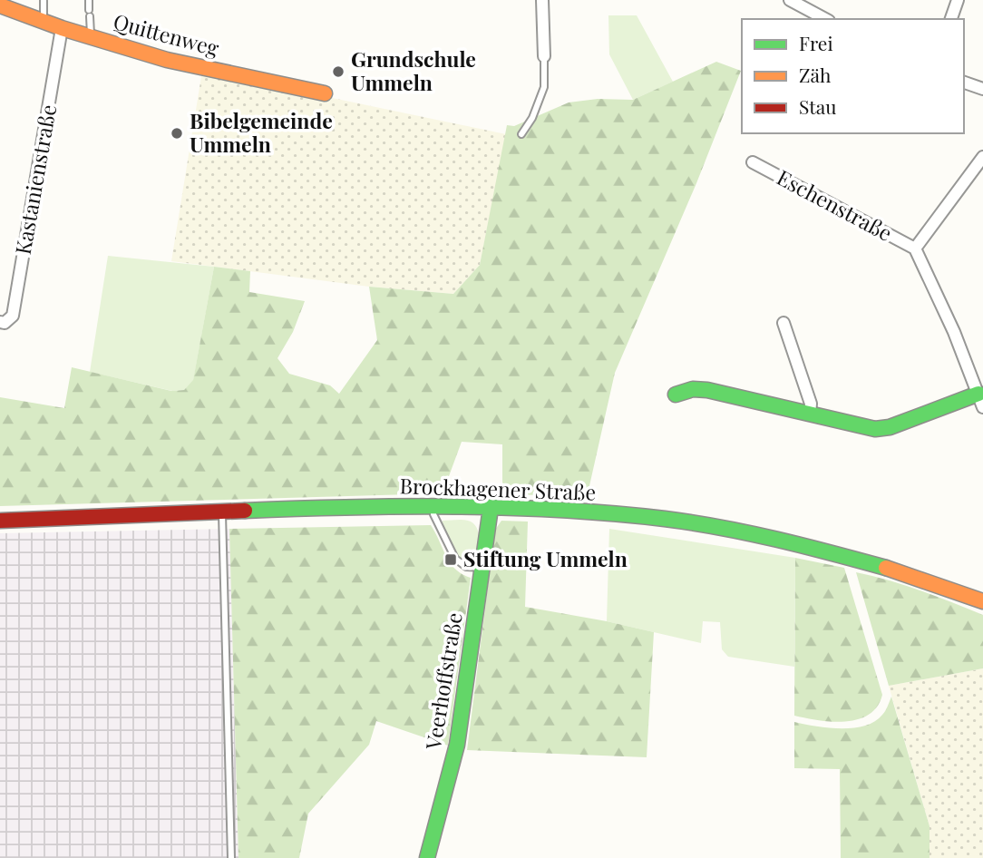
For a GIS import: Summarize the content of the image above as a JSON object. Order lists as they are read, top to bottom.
{
  "streets": {
    "street": [
      "Quittenweg",
      "Kastanienstraße",
      "Eschenstraße",
      "Brockhagener Straße",
      "Veerhoffstraße"
    ]
  },
  "crossings": [
    ["Quittenweg", "Kastanienstraße"],
    ["Brockhagener Straße", "Veerhoffstraße"]
  ],
  "places": {
    "other": ["Grundschule Ummeln", "Bibelgemeinde Ummeln"],
    "transit": ["Stiftung Ummeln"]
  },
  "legend": ["Frei", "Zäh", "Stau"]
}
